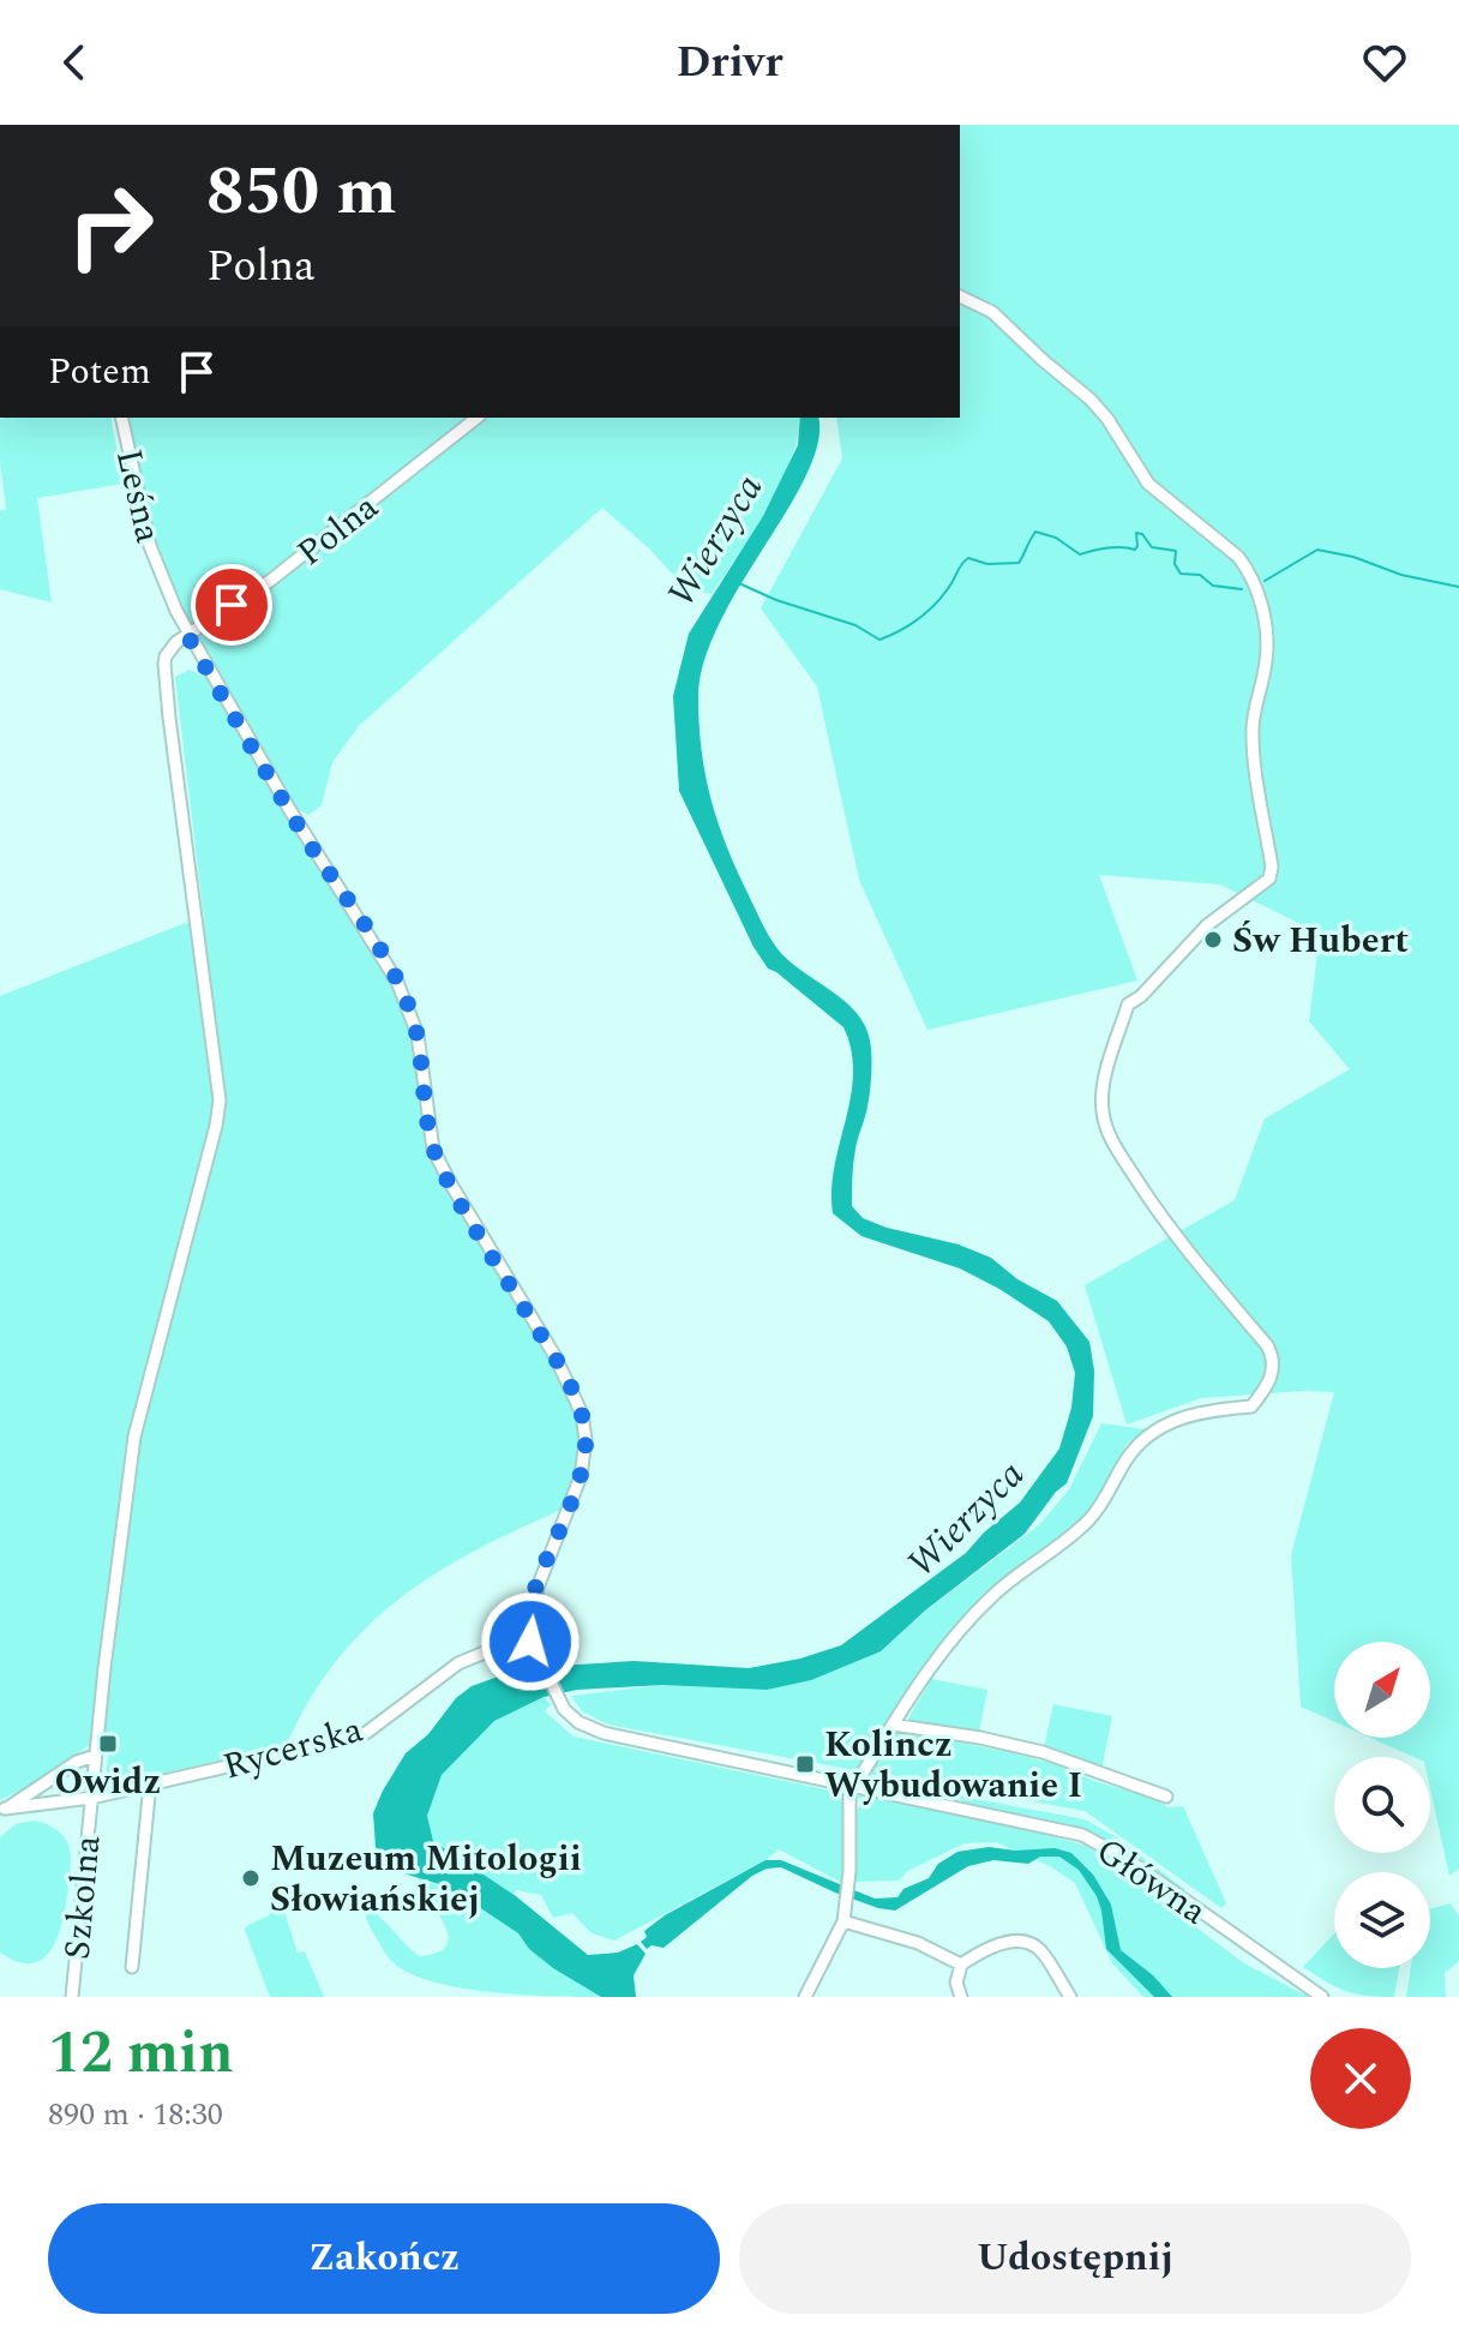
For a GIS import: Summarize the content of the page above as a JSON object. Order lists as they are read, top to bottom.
{
  "streets": {
    "street": [
      "Leśna",
      "Polna",
      "Rycerska",
      "Główna",
      "Szkolna"
    ]
  },
  "crossings": [
    ["Leśna", "Polna"],
    ["Leśna", "Rycerska"],
    ["Leśna", "Główna"],
    ["Leśna", "Szkolna"],
    ["Polna", "Szkolna"],
    ["Rycerska", "Główna"],
    ["Rycerska", "Szkolna"]
  ],
  "water": ["Wierzyca"],
  "places": {
    "other": ["Św Hubert", "Muzeum Mitologii Słowiańskiej"],
    "transit": ["Owidz", "Kolincz Wybudowanie I"]
  },
  "north": "top right",
  "page": {
    "header": "Drivr",
    "turn": ["850 m", "Polna"],
    "then": "Potem",
    "heading": ["12 min", "890 m · 18:30"],
    "buttons": ["Zakończ", "Udostępnij"]
  }
}
